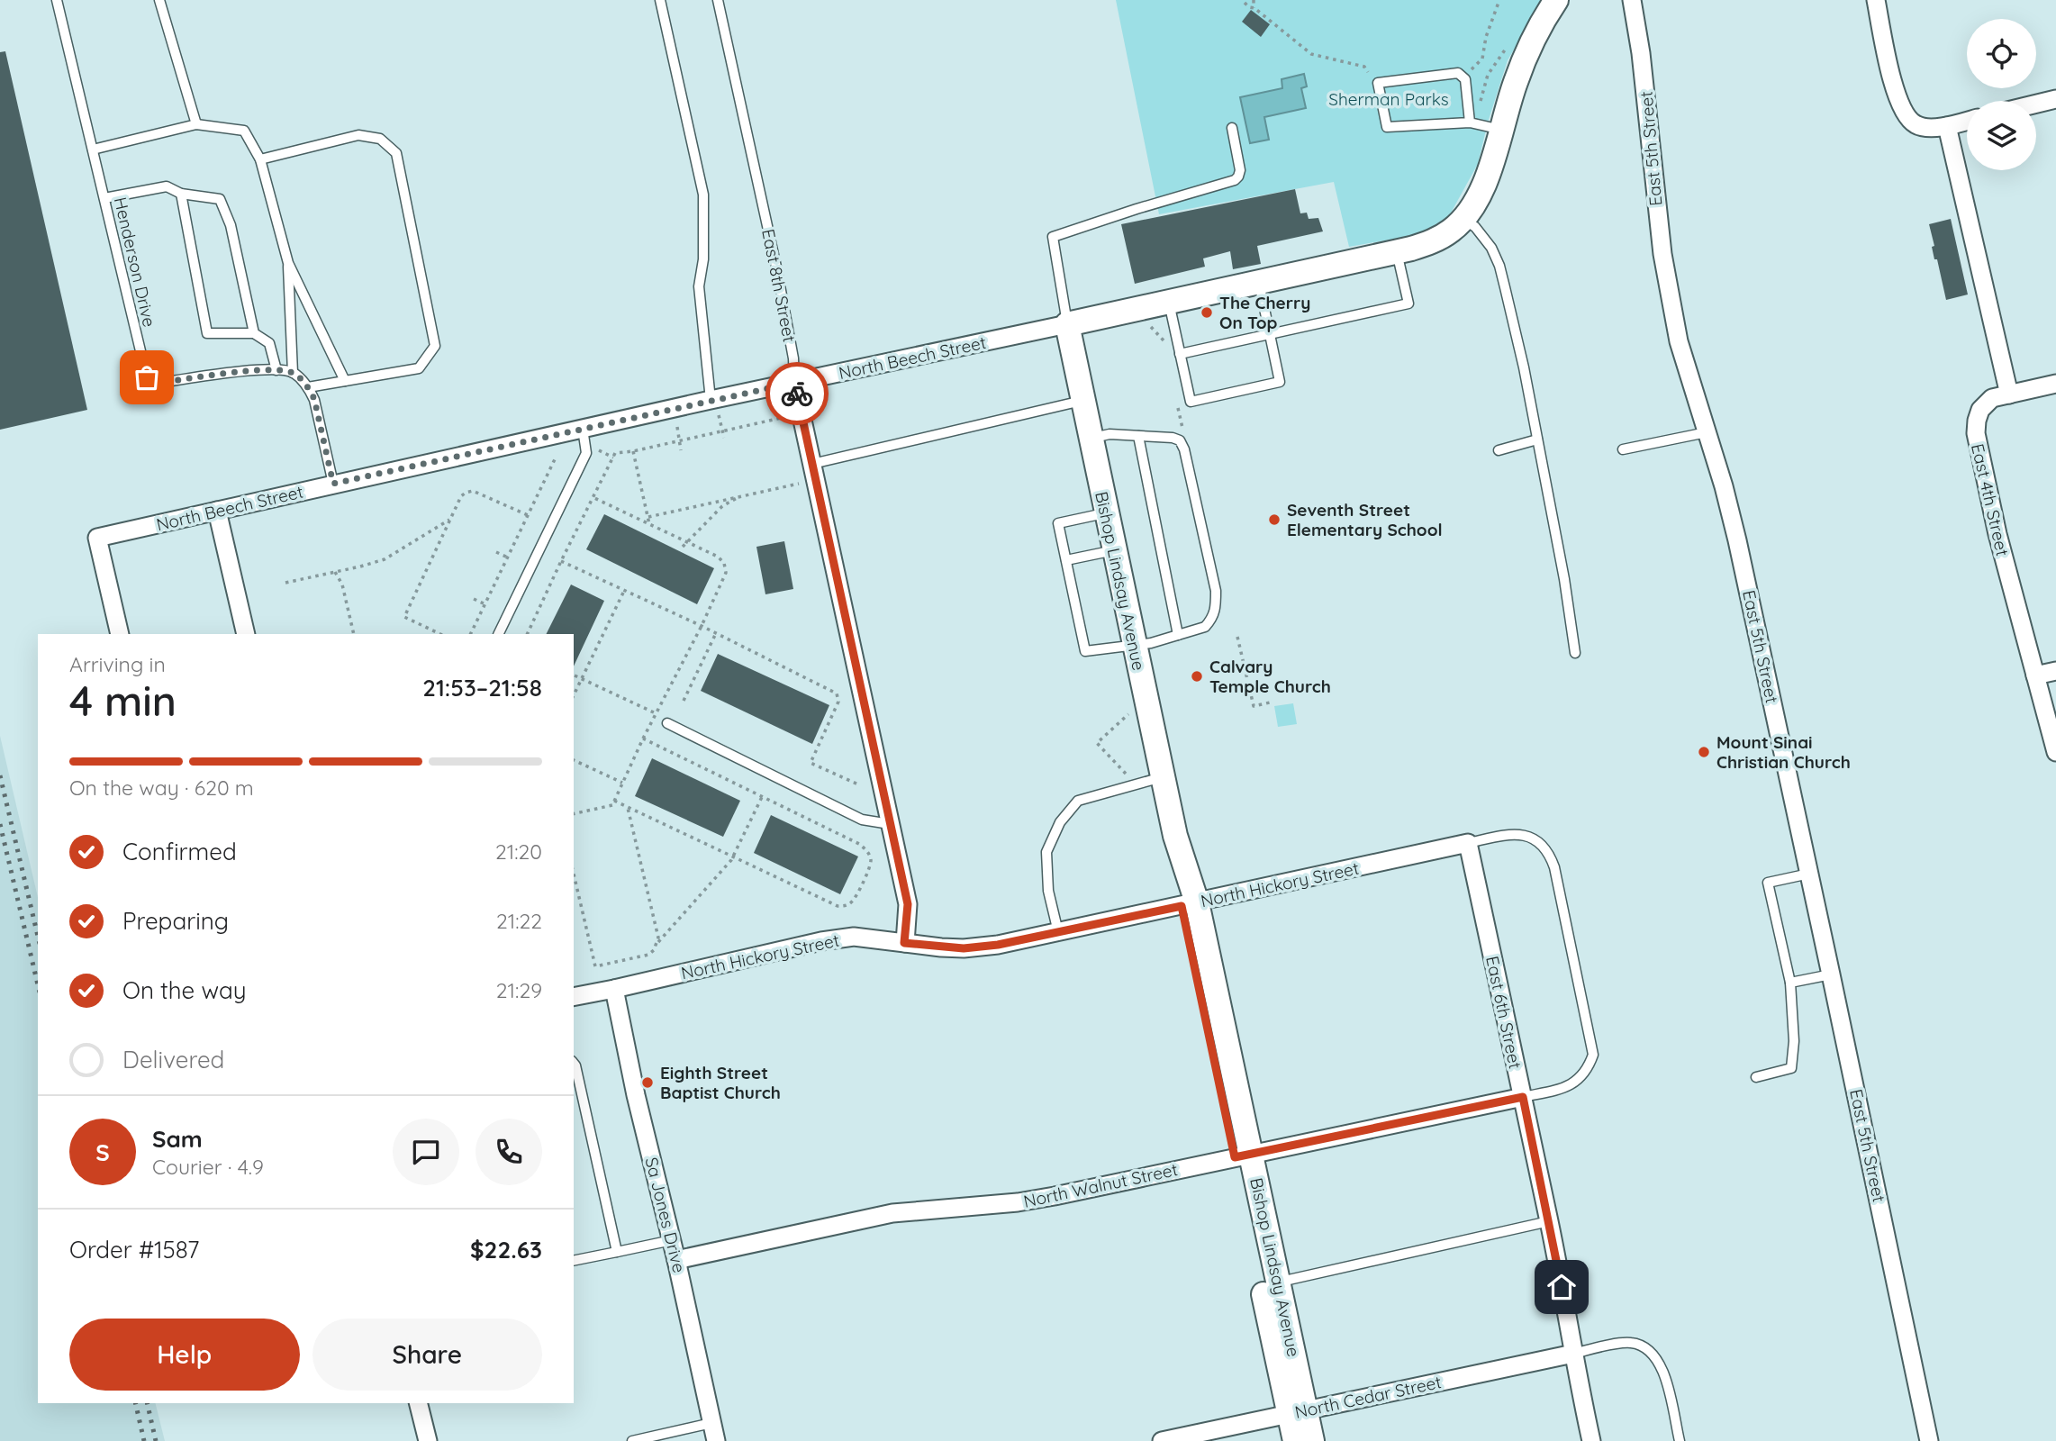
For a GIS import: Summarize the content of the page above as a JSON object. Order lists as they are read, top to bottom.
{
  "streets": {
    "street": [
      "East 5th Street",
      "East 8th Street",
      "North Beech Street",
      "East 4th Street",
      "Bishop Lindsay Avenue",
      "North Hickory Street",
      "East 6th Street",
      "North Walnut Street",
      "Sa Jones Drive",
      "North Cedar Street"
    ],
    "lane": ["Henderson Drive"]
  },
  "crossings": [
    ["East 8th Street", "North Beech Street"],
    ["East 8th Street", "North Hickory Street"],
    ["North Beech Street", "Bishop Lindsay Avenue"],
    ["Bishop Lindsay Avenue", "North Hickory Street"],
    ["Bishop Lindsay Avenue", "North Walnut Street"],
    ["Bishop Lindsay Avenue", "North Cedar Street"],
    ["North Hickory Street", "East 6th Street"],
    ["North Hickory Street", "Sa Jones Drive"],
    ["East 6th Street", "North Walnut Street"],
    ["East 6th Street", "North Cedar Street"],
    ["North Walnut Street", "Sa Jones Drive"]
  ],
  "parks": ["Sherman Parks"],
  "places": [
    "The Cherry On Top",
    "Seventh Street Elementary School",
    "Calvary Temple Church",
    "Mount Sinai Christian Church",
    "Eighth Street Baptist Church"
  ],
  "page": {
    "heading": ["4 min", "Arriving in", "21:53–21:58"],
    "panel": [
      "Sam",
      "Courier · 4.9",
      "Order #1587",
      "$22.63"
    ],
    "bar": "On the way · 620 m",
    "list": [
      ["Confirmed", "21:20"],
      ["Preparing", "21:22"],
      ["On the way", "21:29"],
      "Delivered"
    ],
    "round": "S",
    "buttons": ["Help", "Share"]
  }
}
